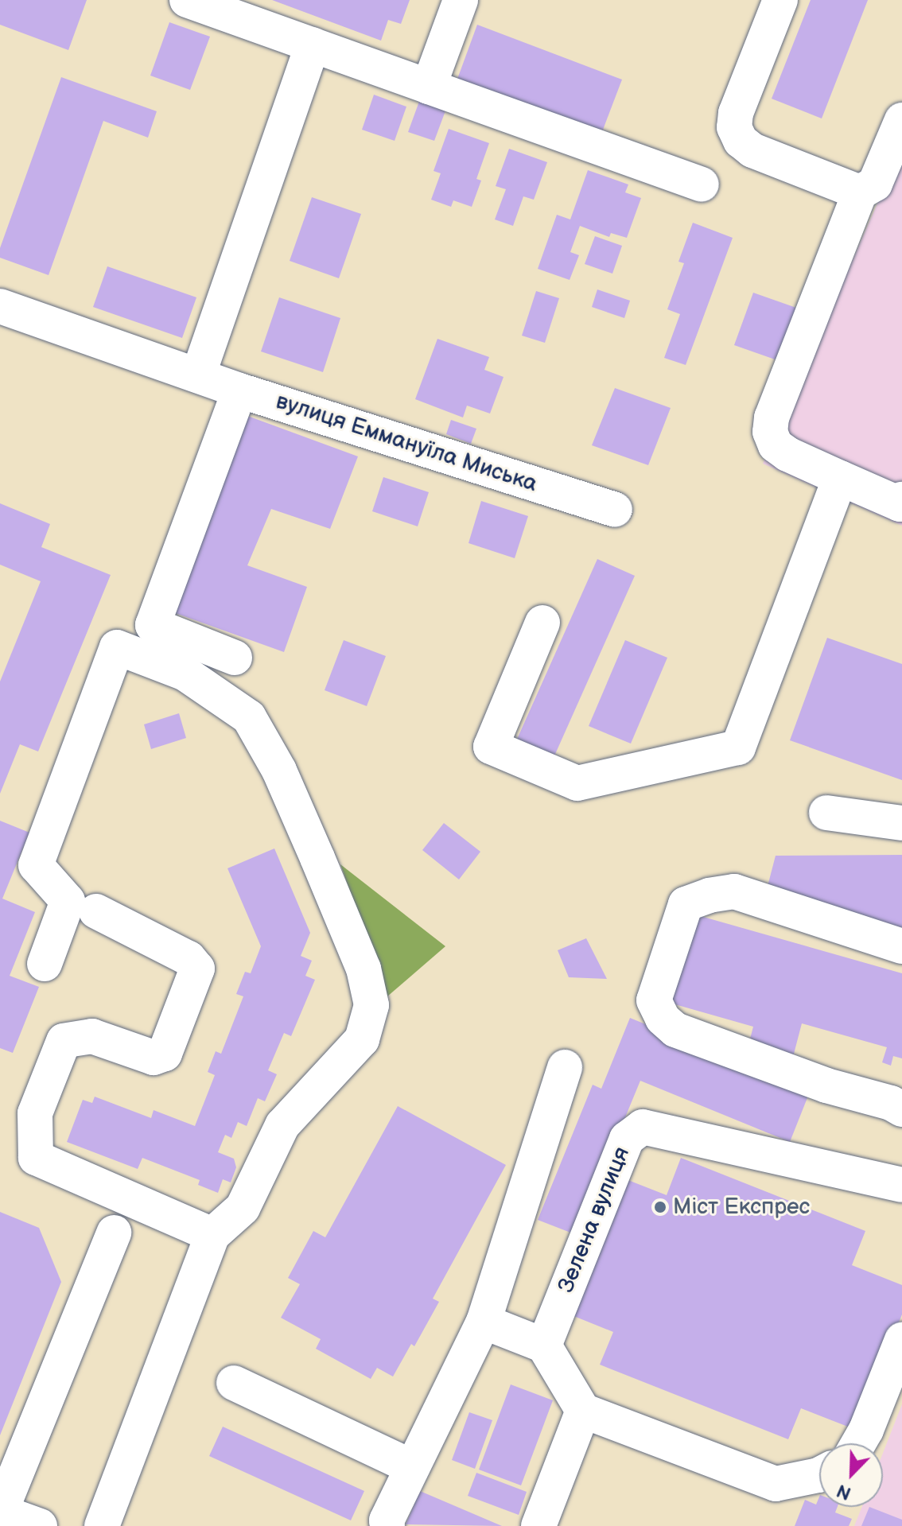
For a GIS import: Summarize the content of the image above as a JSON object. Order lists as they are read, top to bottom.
{
  "streets": {
    "street": ["вулиця Еммануїла Миська", "Зелена вулиця"]
  },
  "places": ["Міст Експрес"],
  "north": "bottom left"
}
